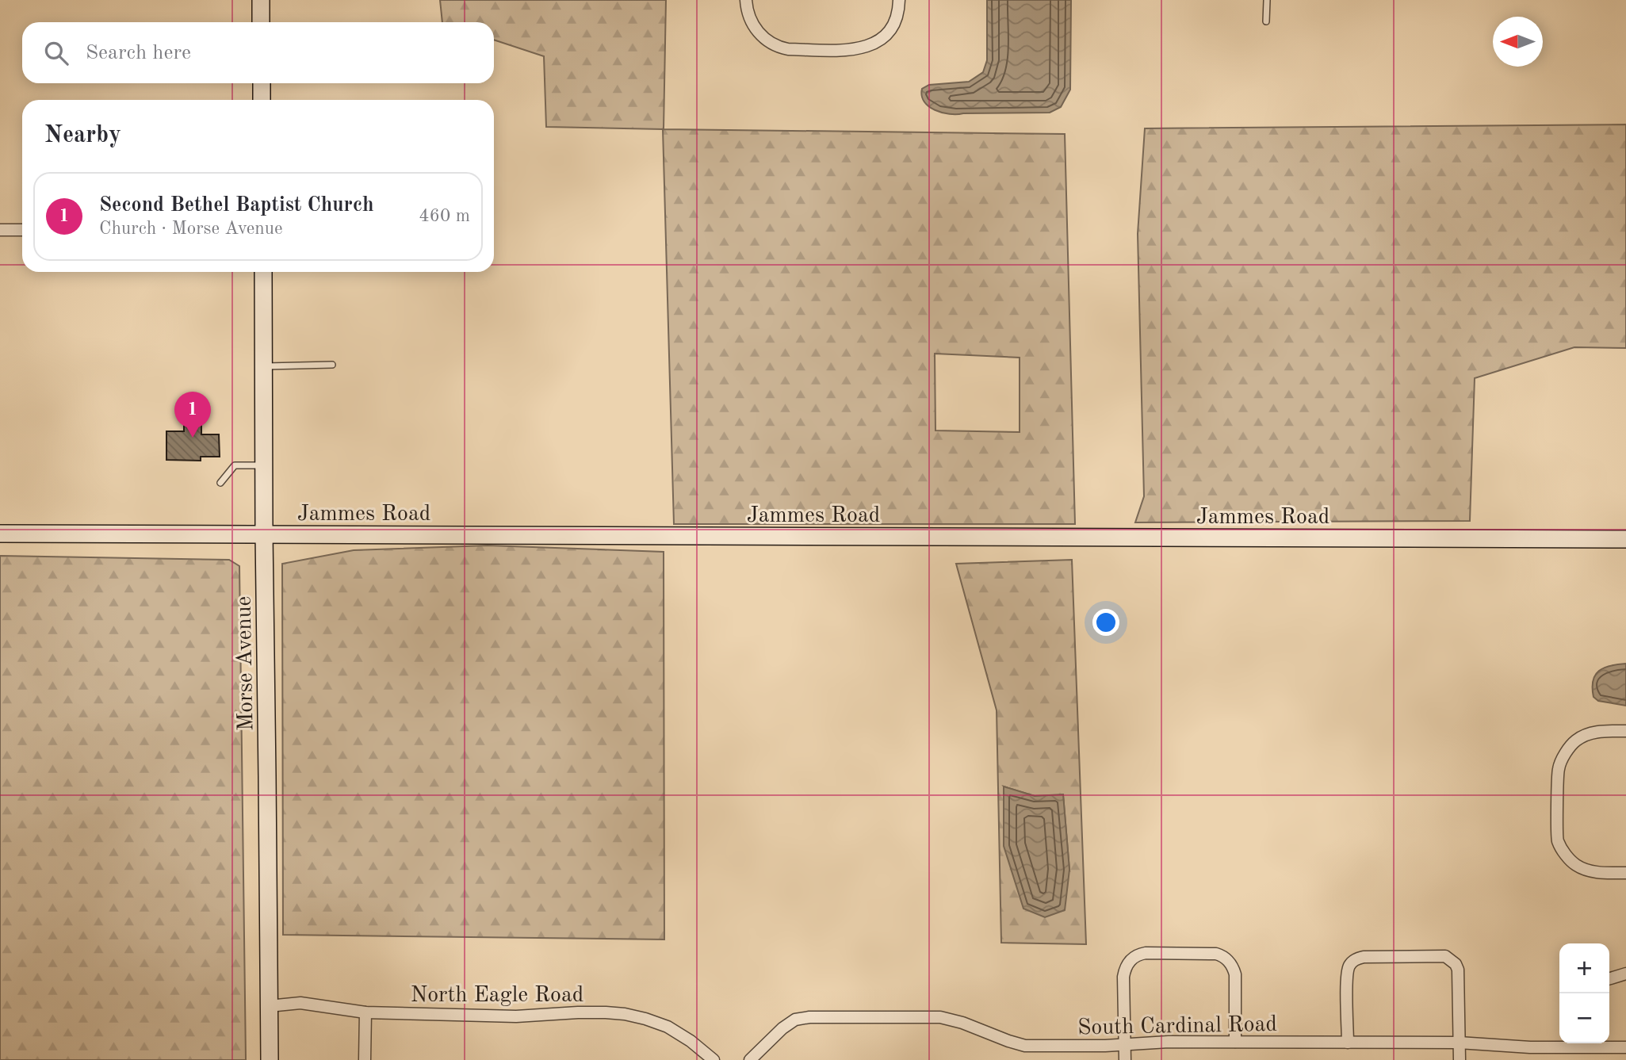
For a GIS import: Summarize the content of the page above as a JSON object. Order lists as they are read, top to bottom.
{
  "streets": {
    "street": [
      "Jammes Road",
      "Morse Avenue",
      "North Eagle Road",
      "South Cardinal Road"
    ]
  },
  "crossings": [
    ["Jammes Road", "Morse Avenue"],
    ["Morse Avenue", "North Eagle Road"]
  ],
  "north": "left",
  "page": {
    "search": "Search here",
    "heading": "Nearby",
    "list": [
      {
        "mark": "1",
        "name": "Second Bethel Baptist Church",
        "note": "Church · Morse Avenue",
        "value": "460 m"
      }
    ],
    "pins": "1",
    "map_buttons": ["+", "−"]
  }
}
